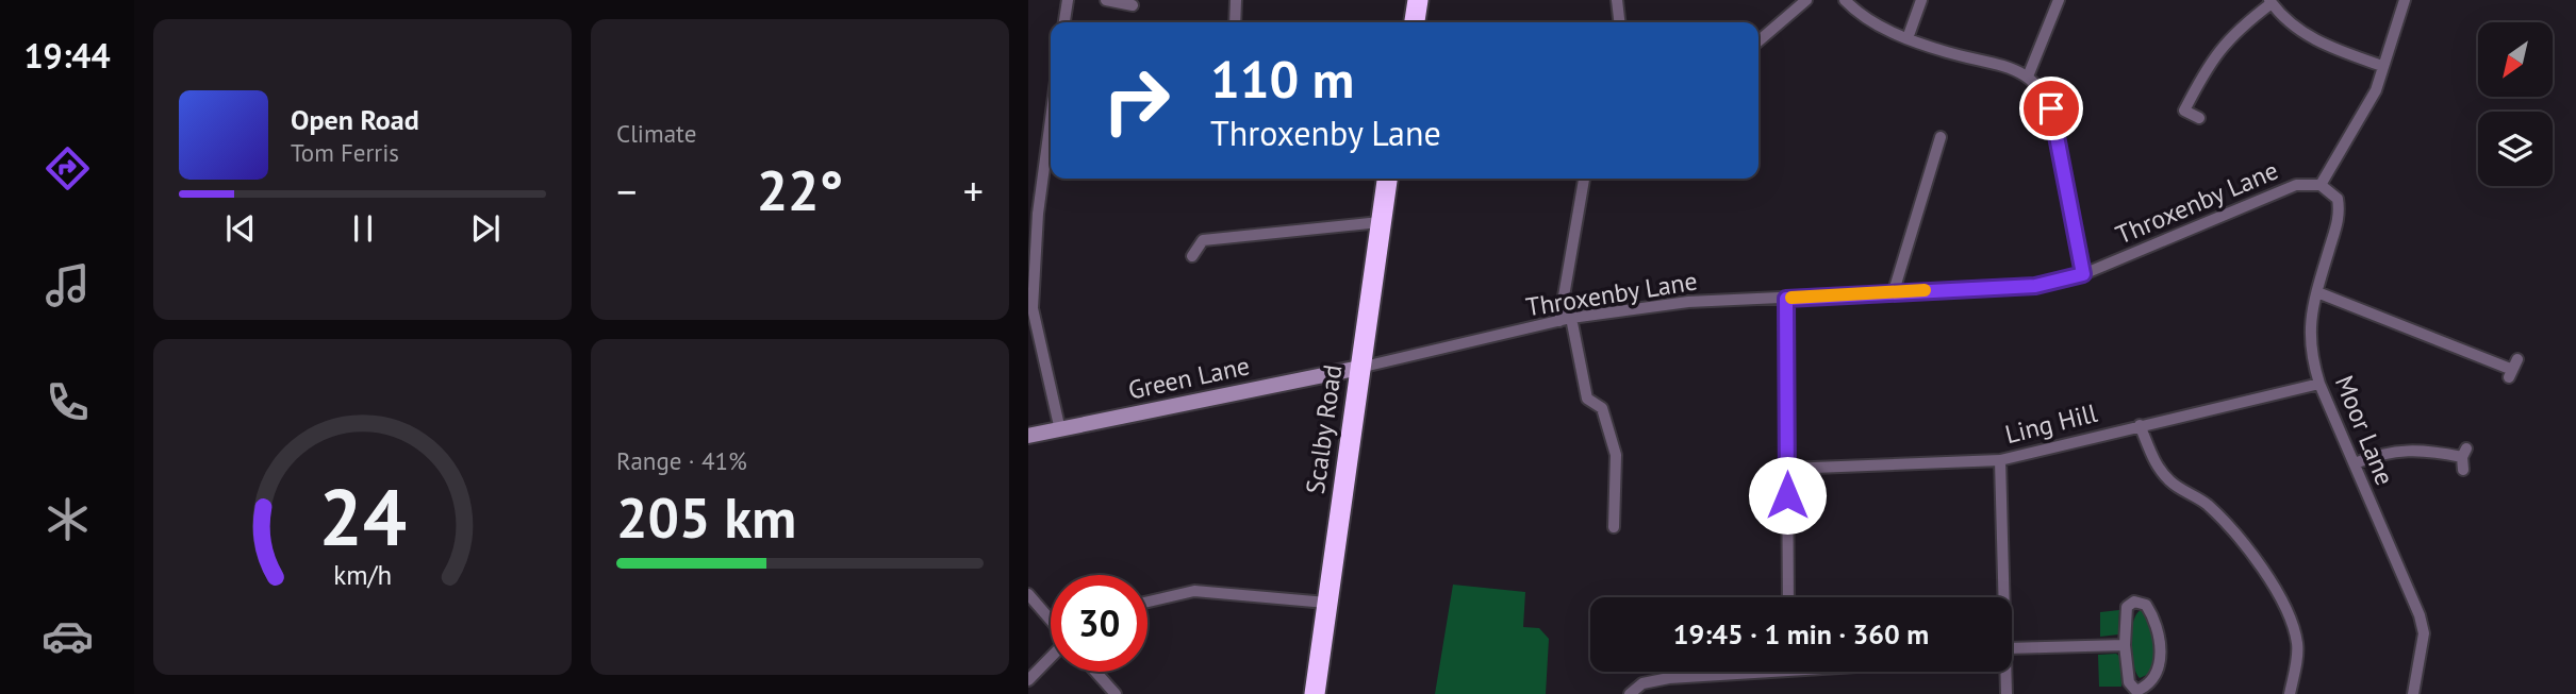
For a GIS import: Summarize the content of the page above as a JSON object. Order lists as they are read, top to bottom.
{
  "streets": {
    "highway": ["Scalby Road"],
    "street": [
      "Throxenby Lane",
      "Green Lane",
      "Ling Hill",
      "Moor Lane"
    ]
  },
  "crossings": [
    ["Throxenby Lane", "Green Lane"],
    ["Throxenby Lane", "Scalby Road"],
    ["Throxenby Lane", "Moor Lane"],
    ["Green Lane", "Scalby Road"],
    ["Ling Hill", "Moor Lane"]
  ],
  "north": "bottom left",
  "page": {
    "tabs": "19:44",
    "tile": [
      "Climate",
      ["Range · 41%", "205 km"]
    ],
    "turn": ["110 m", "Throxenby Lane"],
    "song": ["Open Road", "Tom Ferris"],
    "heat": ["−", "22°", "+"],
    "limit": "30",
    "trip": "19:45 · 1 min · 360 m",
    "gauge": ["24", "km/h"]
  }
}
